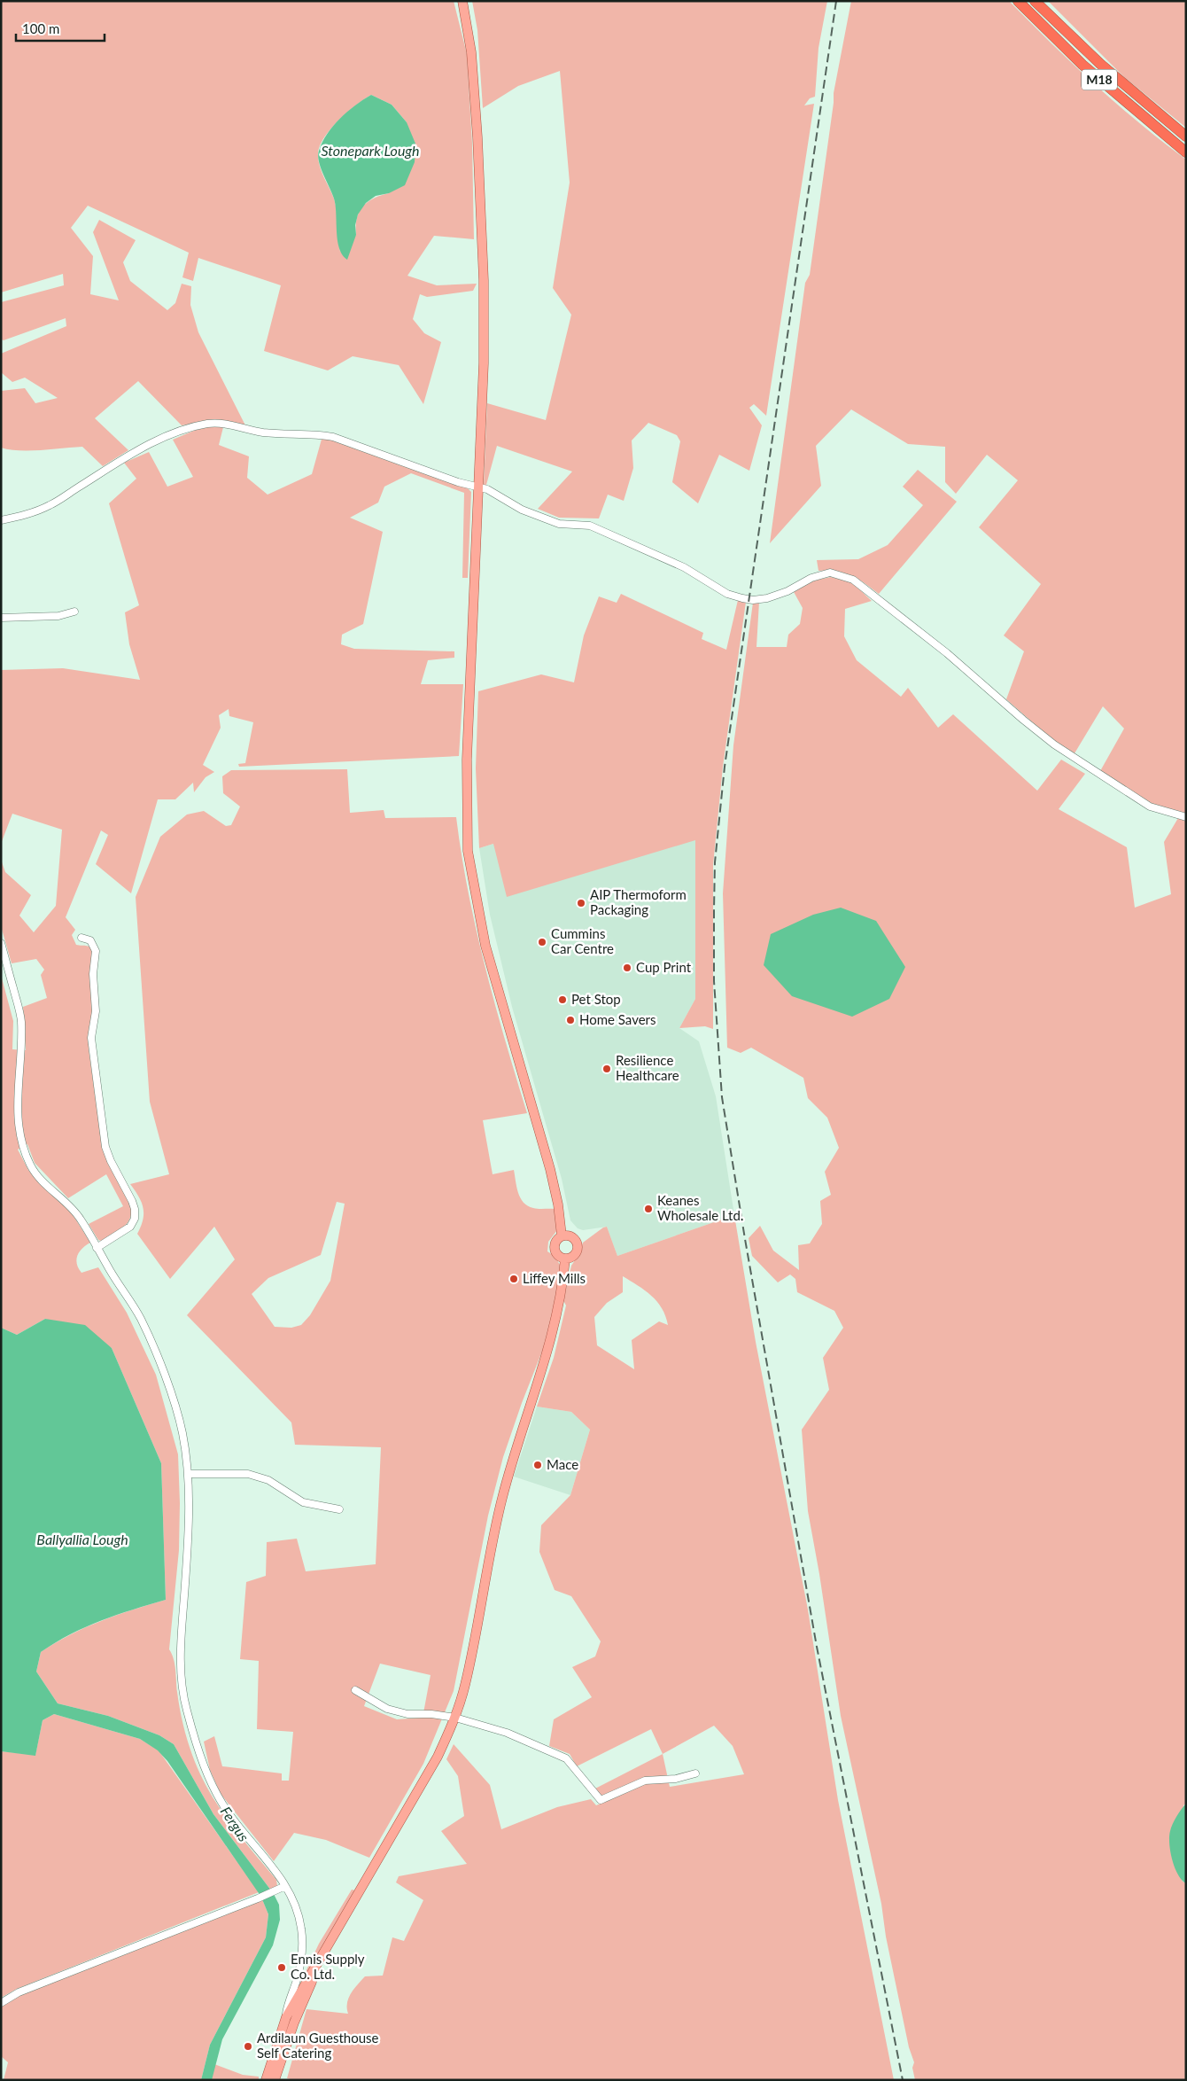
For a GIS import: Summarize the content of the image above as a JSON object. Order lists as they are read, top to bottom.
{
  "streets": {
    "highway": ["M18"]
  },
  "water": ["Stonepark Lough", "Ballyallia Lough", "Fergus"],
  "places": [
    "AIP Thermoform Packaging",
    "Cummins Car Centre",
    "Cup Print",
    "Pet Stop",
    "Home Savers",
    "Resilience Healthcare",
    "Keanes Wholesale Ltd.",
    "Liffey Mills",
    "Mace",
    "Ennis Supply Co. Ltd.",
    "Ardilaun Guesthouse Self Catering"
  ],
  "scale_bar": "100 m"
}
